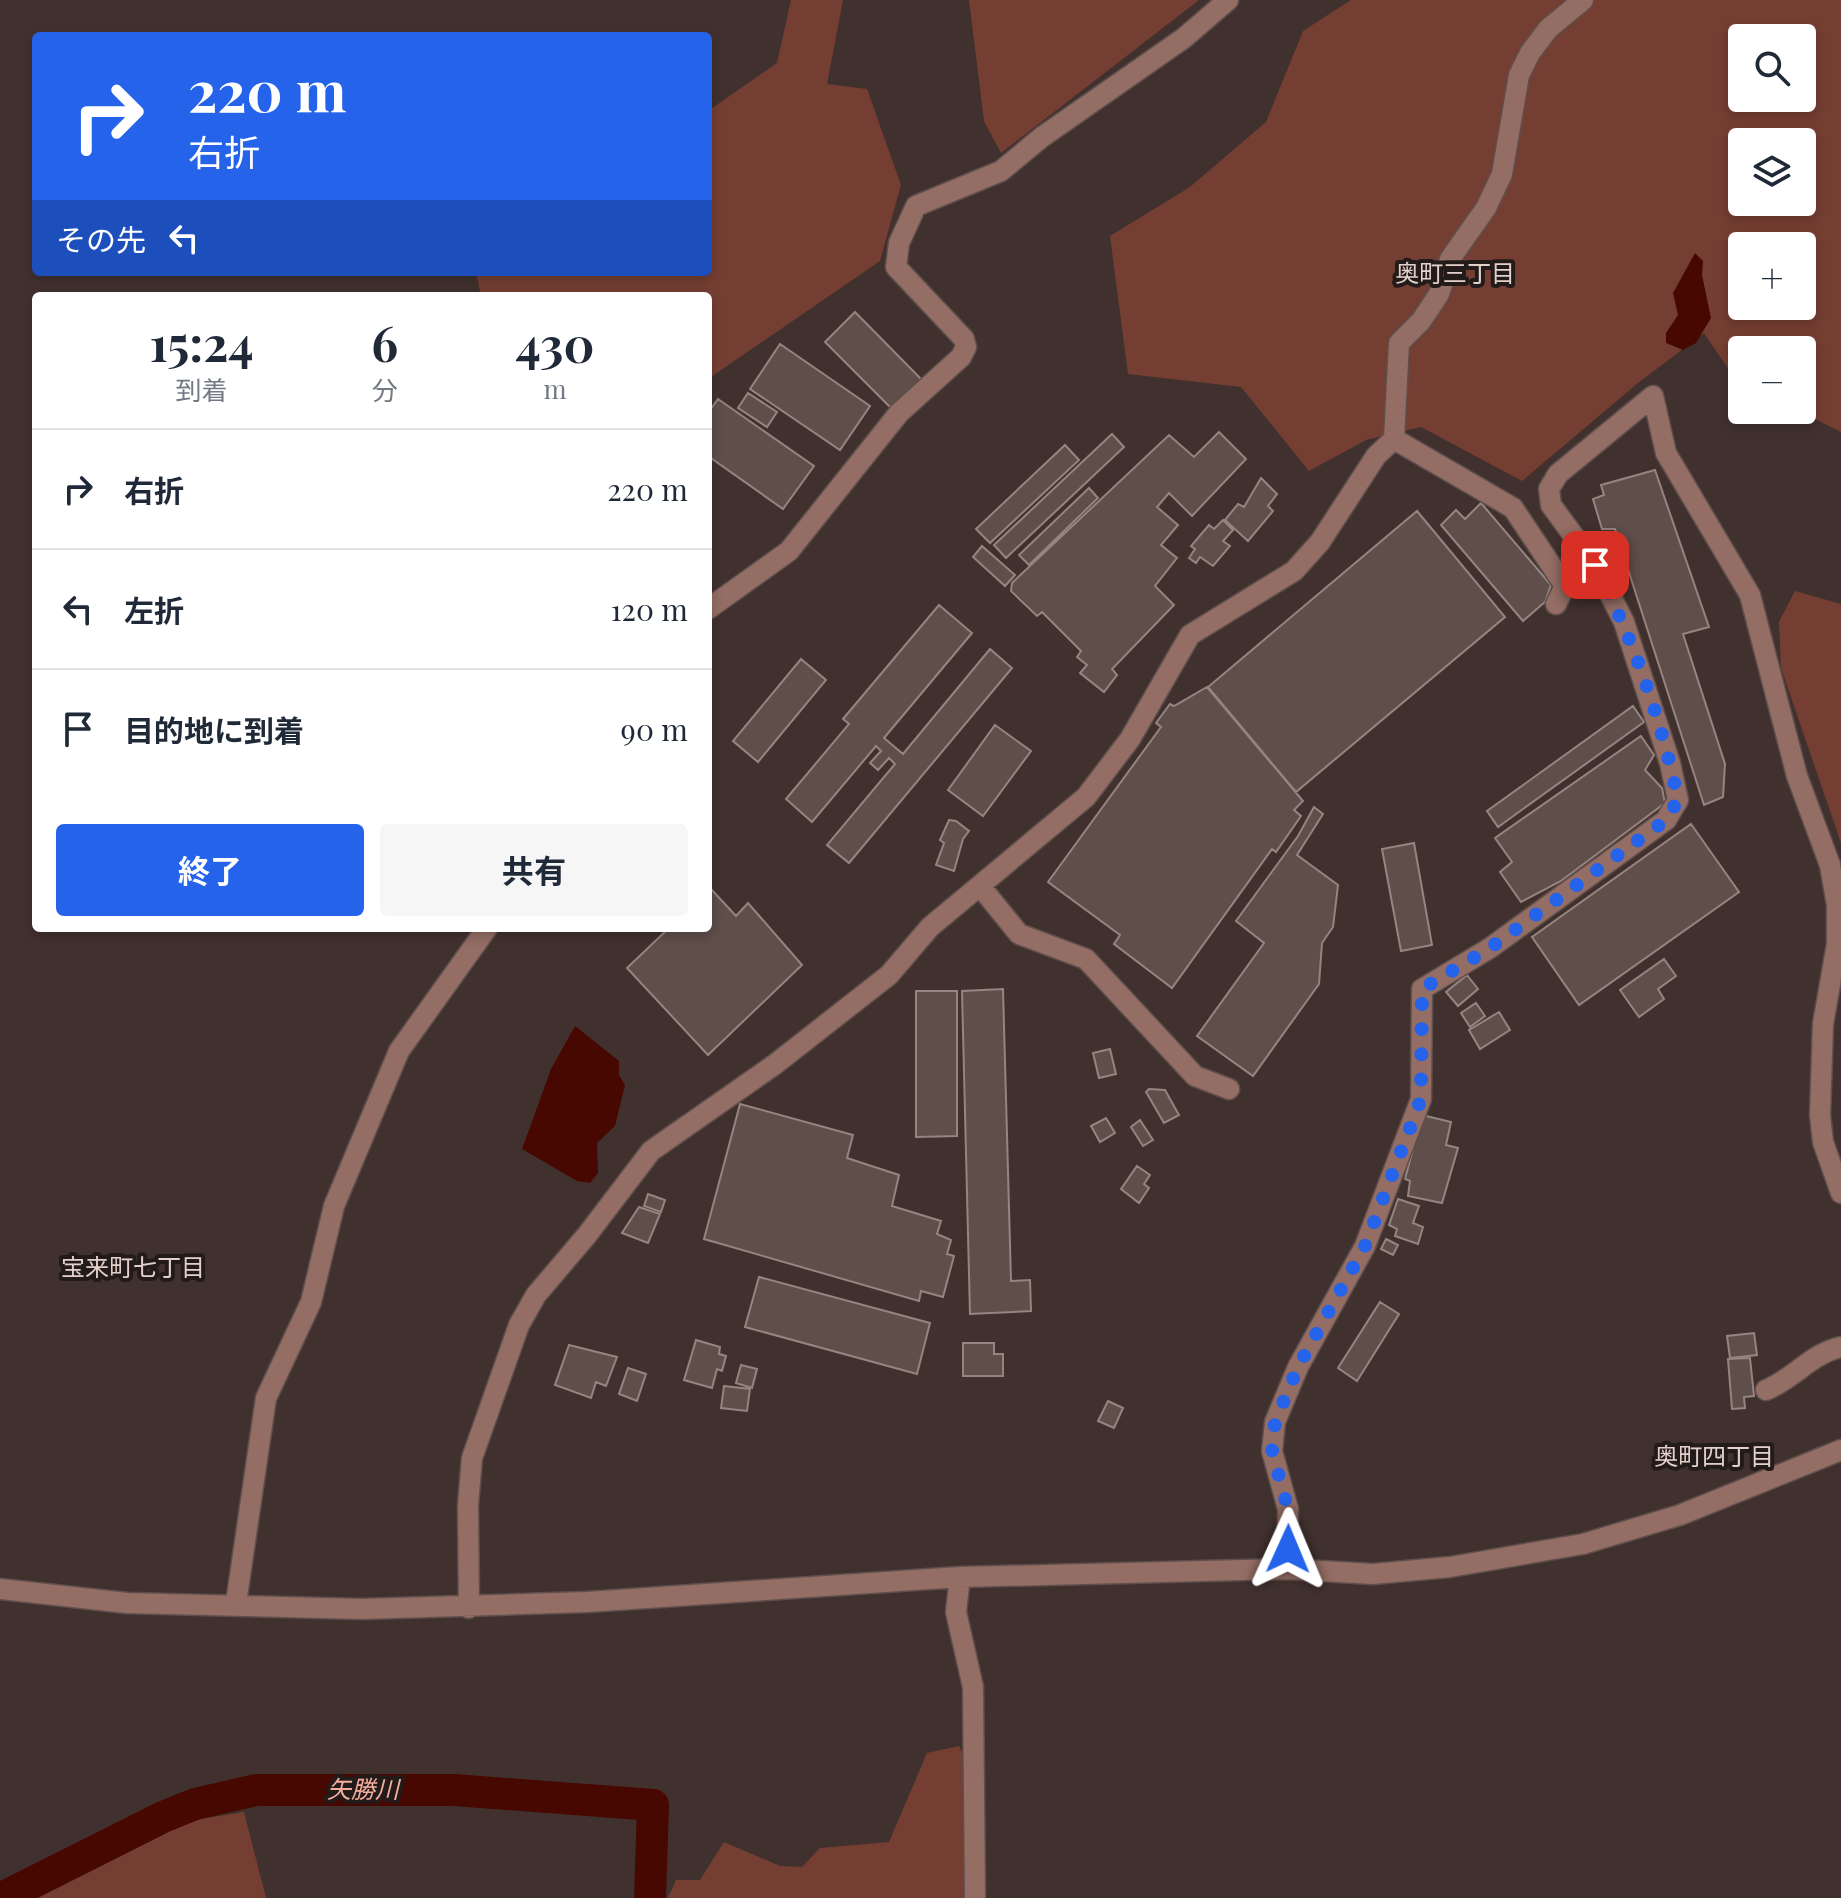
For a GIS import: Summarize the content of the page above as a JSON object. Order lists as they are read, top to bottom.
{
  "districts": ["奥町三丁目", "宝来町七丁目", "奥町四丁目"],
  "water": ["矢勝川"],
  "page": {
    "map_buttons": ["+", "−"],
    "turn": ["220 m", "右折"],
    "then": "その先",
    "eta": [
      "15:24",
      "到着",
      "6",
      "分",
      "430",
      "m"
    ],
    "list": [
      {
        "name": "右折",
        "value": "220 m"
      },
      {
        "name": "左折",
        "value": "120 m"
      },
      {
        "name": "目的地に到着",
        "value": "90 m"
      }
    ],
    "buttons": ["終了", "共有"]
  }
}
